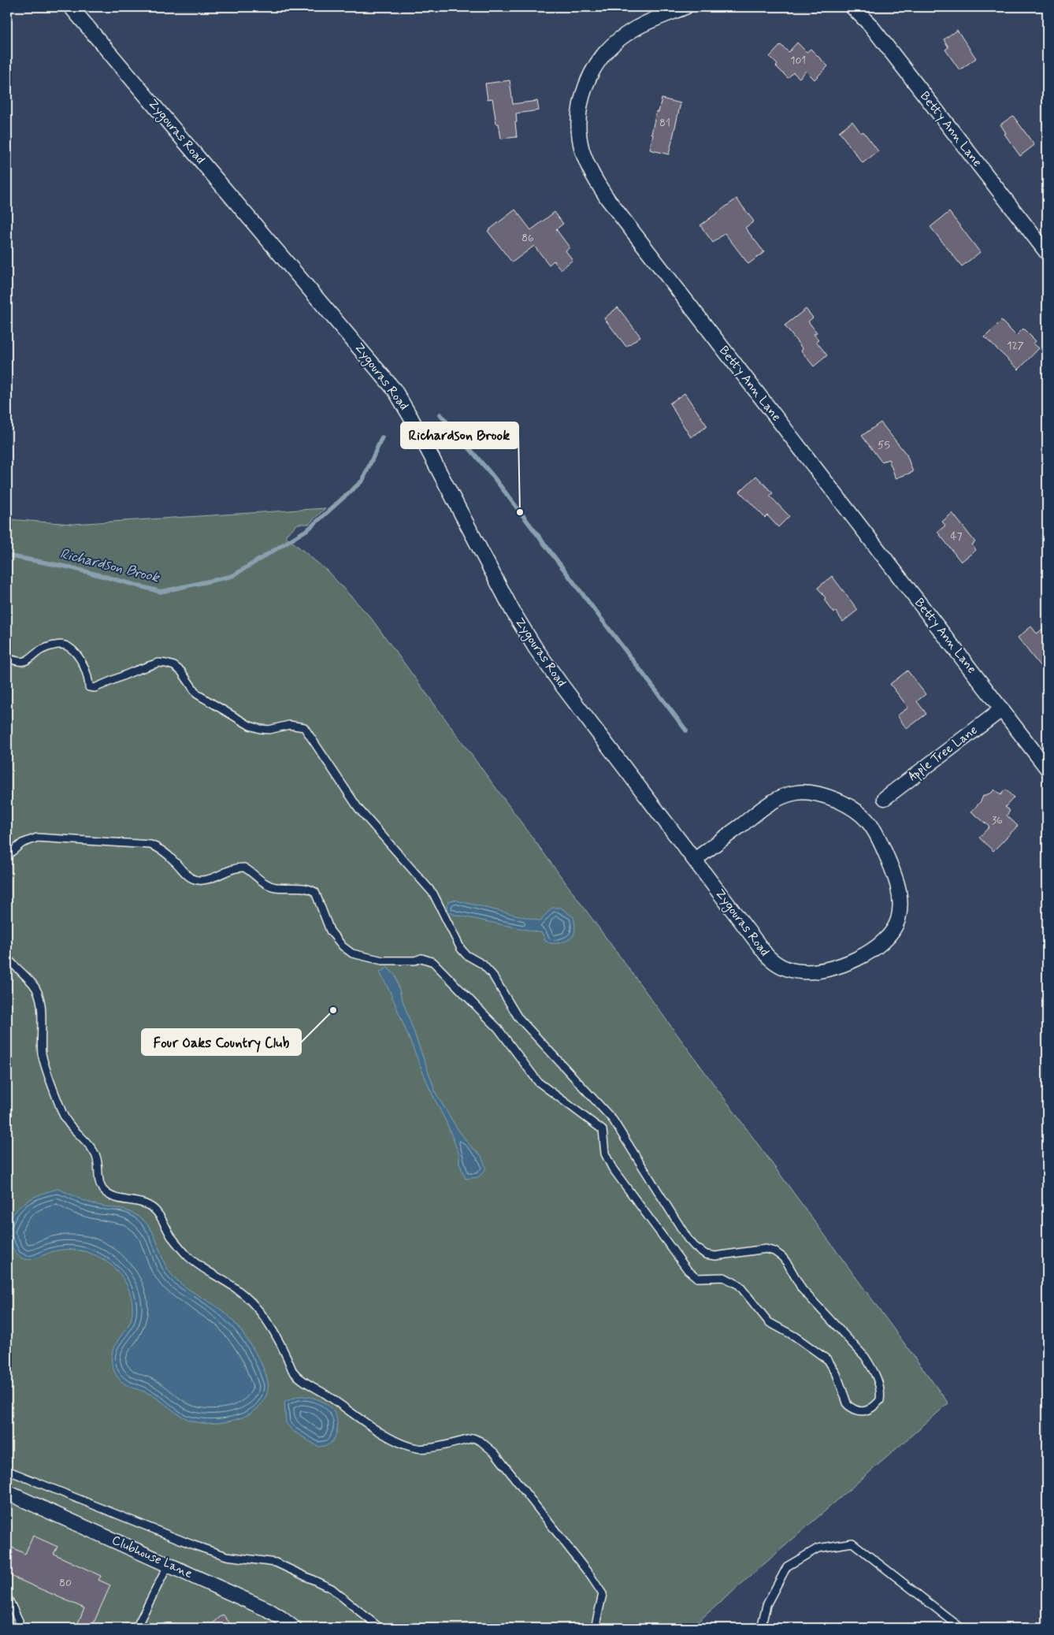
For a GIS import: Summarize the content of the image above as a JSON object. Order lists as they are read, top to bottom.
{
  "streets": {
    "street": [
      "Betty Ann Lane",
      "Zygouras Road",
      "Apple Tree Lane",
      "Clubhouse Lane"
    ]
  },
  "crossings": [
    ["Betty Ann Lane", "Apple Tree Lane"]
  ],
  "water": ["Richardson Brook"],
  "places": ["Richardson Brook", "Four Oaks Country Club"],
  "house_numbers": [
    "101",
    "81",
    "86",
    "127",
    "55",
    "47",
    "36",
    "80"
  ]
}
